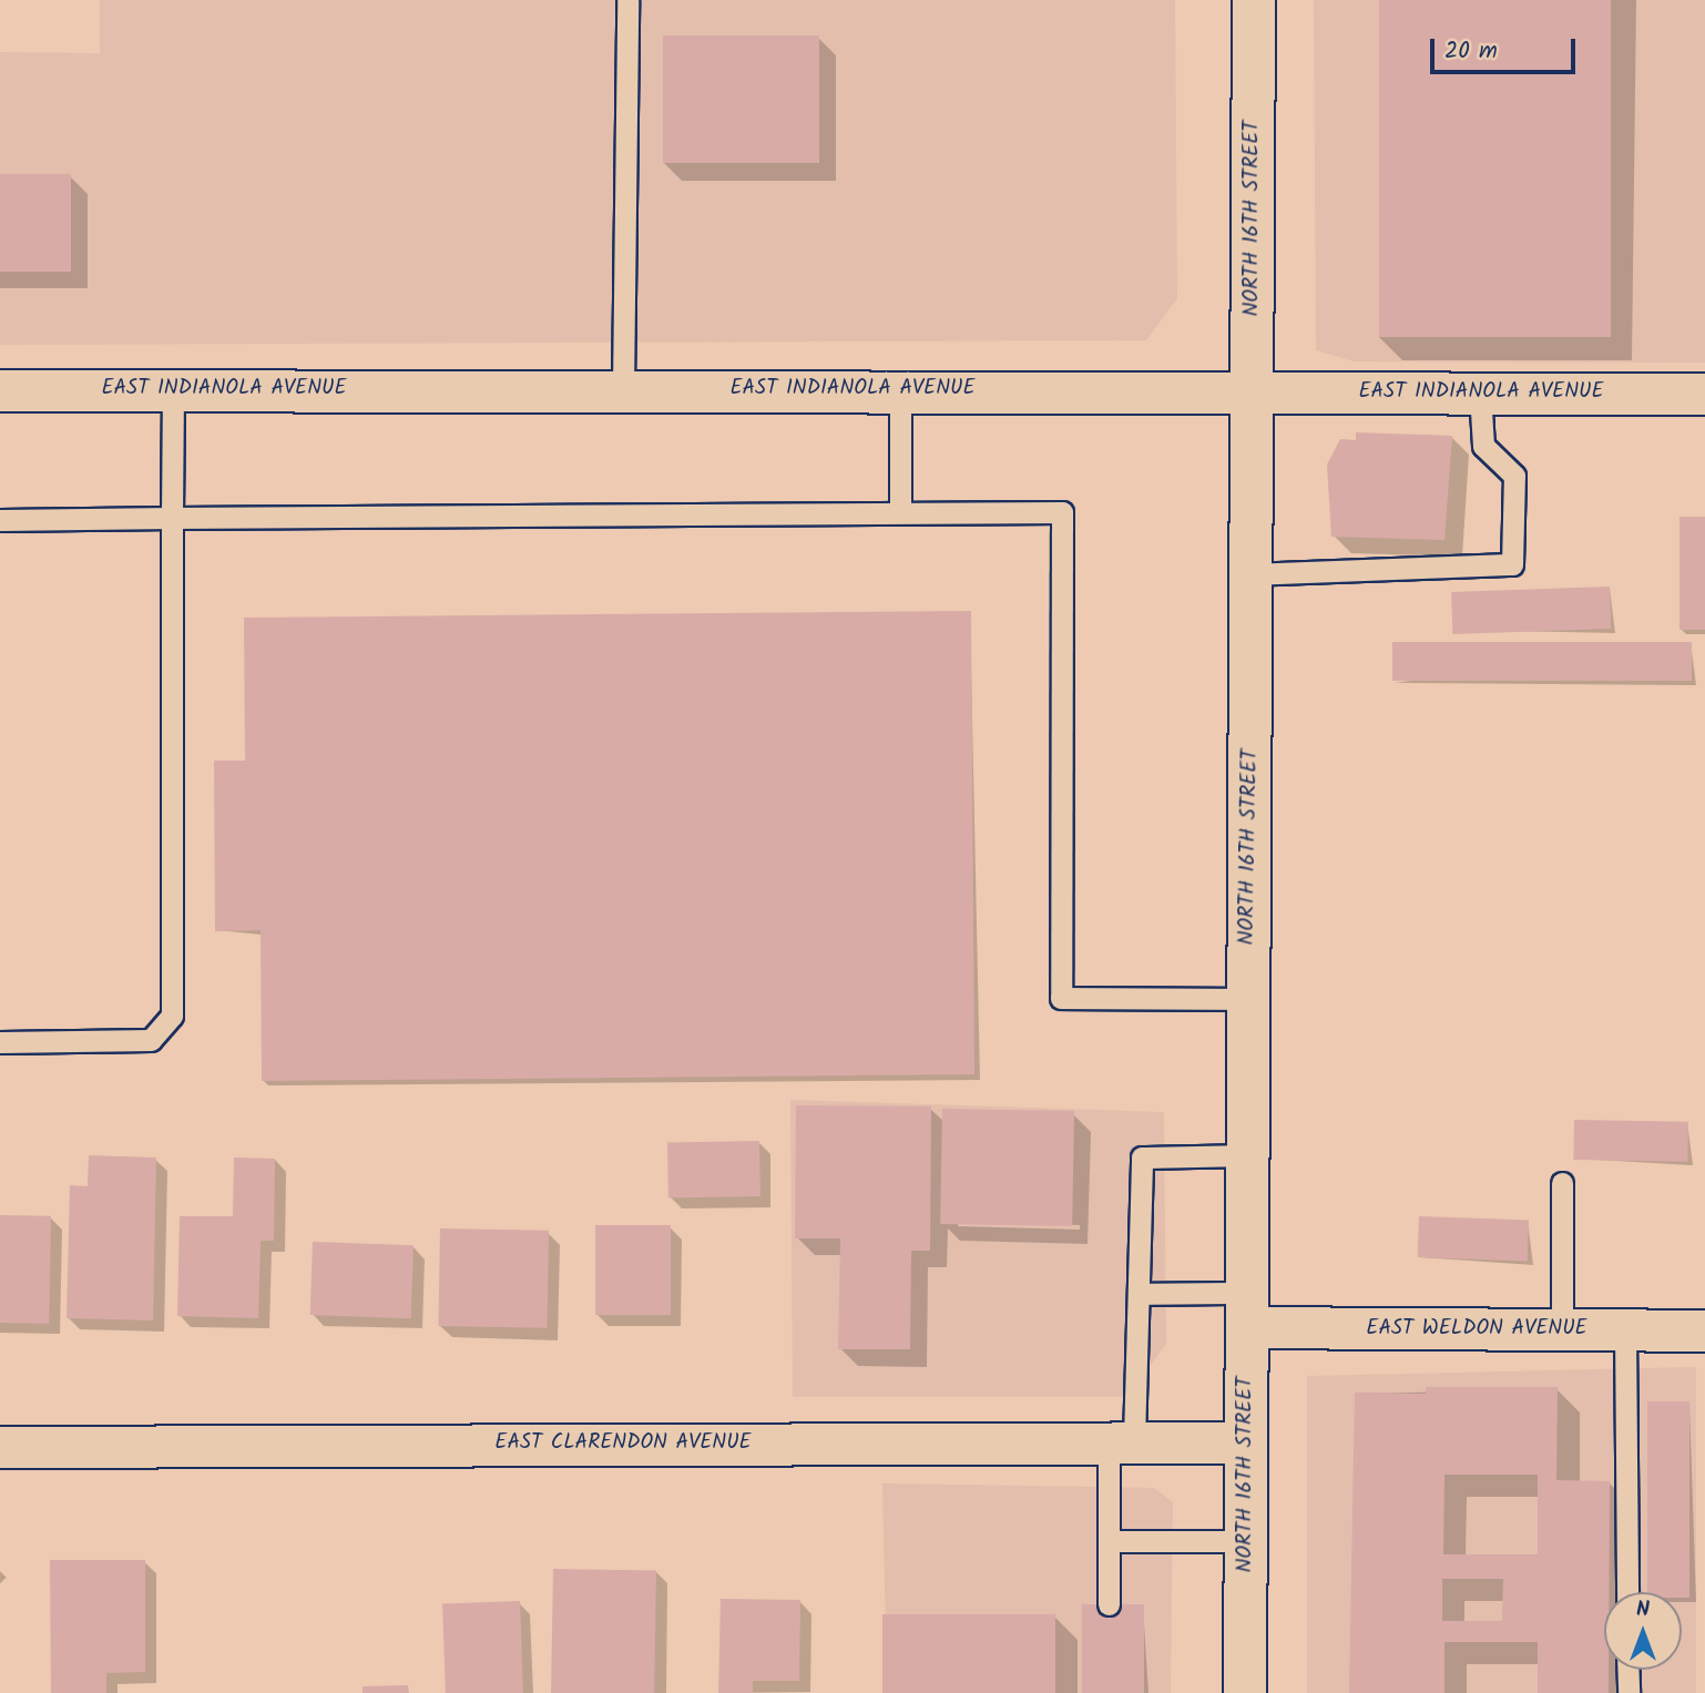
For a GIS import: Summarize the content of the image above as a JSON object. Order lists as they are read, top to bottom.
{
  "streets": {
    "main road": ["NORTH 16TH STREET"],
    "street": ["EAST INDIANOLA AVENUE", "EAST WELDON AVENUE", "EAST CLARENDON AVENUE"]
  },
  "crossings": [
    ["NORTH 16TH STREET", "EAST INDIANOLA AVENUE"],
    ["NORTH 16TH STREET", "EAST WELDON AVENUE"],
    ["NORTH 16TH STREET", "EAST CLARENDON AVENUE"]
  ],
  "scale_bar": "20 m",
  "north": "top"
}
